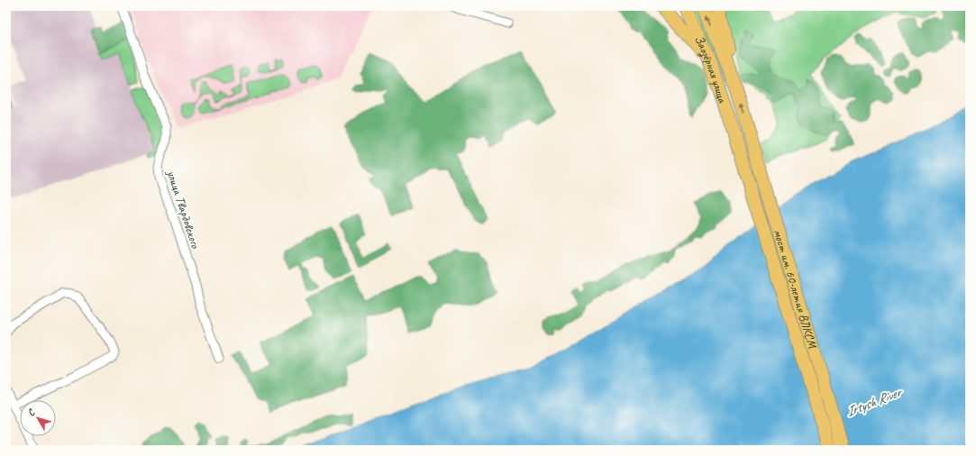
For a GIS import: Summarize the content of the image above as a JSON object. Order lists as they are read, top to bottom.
{
  "streets": {
    "main road": ["Заозёрная улица", "мост им. 60-летия ВЛКСМ"],
    "street": ["улица Твардовского"]
  },
  "crossings": [
    ["Заозёрная улица", "мост им. 60-летия ВЛКСМ"]
  ],
  "water": ["Irtysh River"],
  "north": "top left"
}
